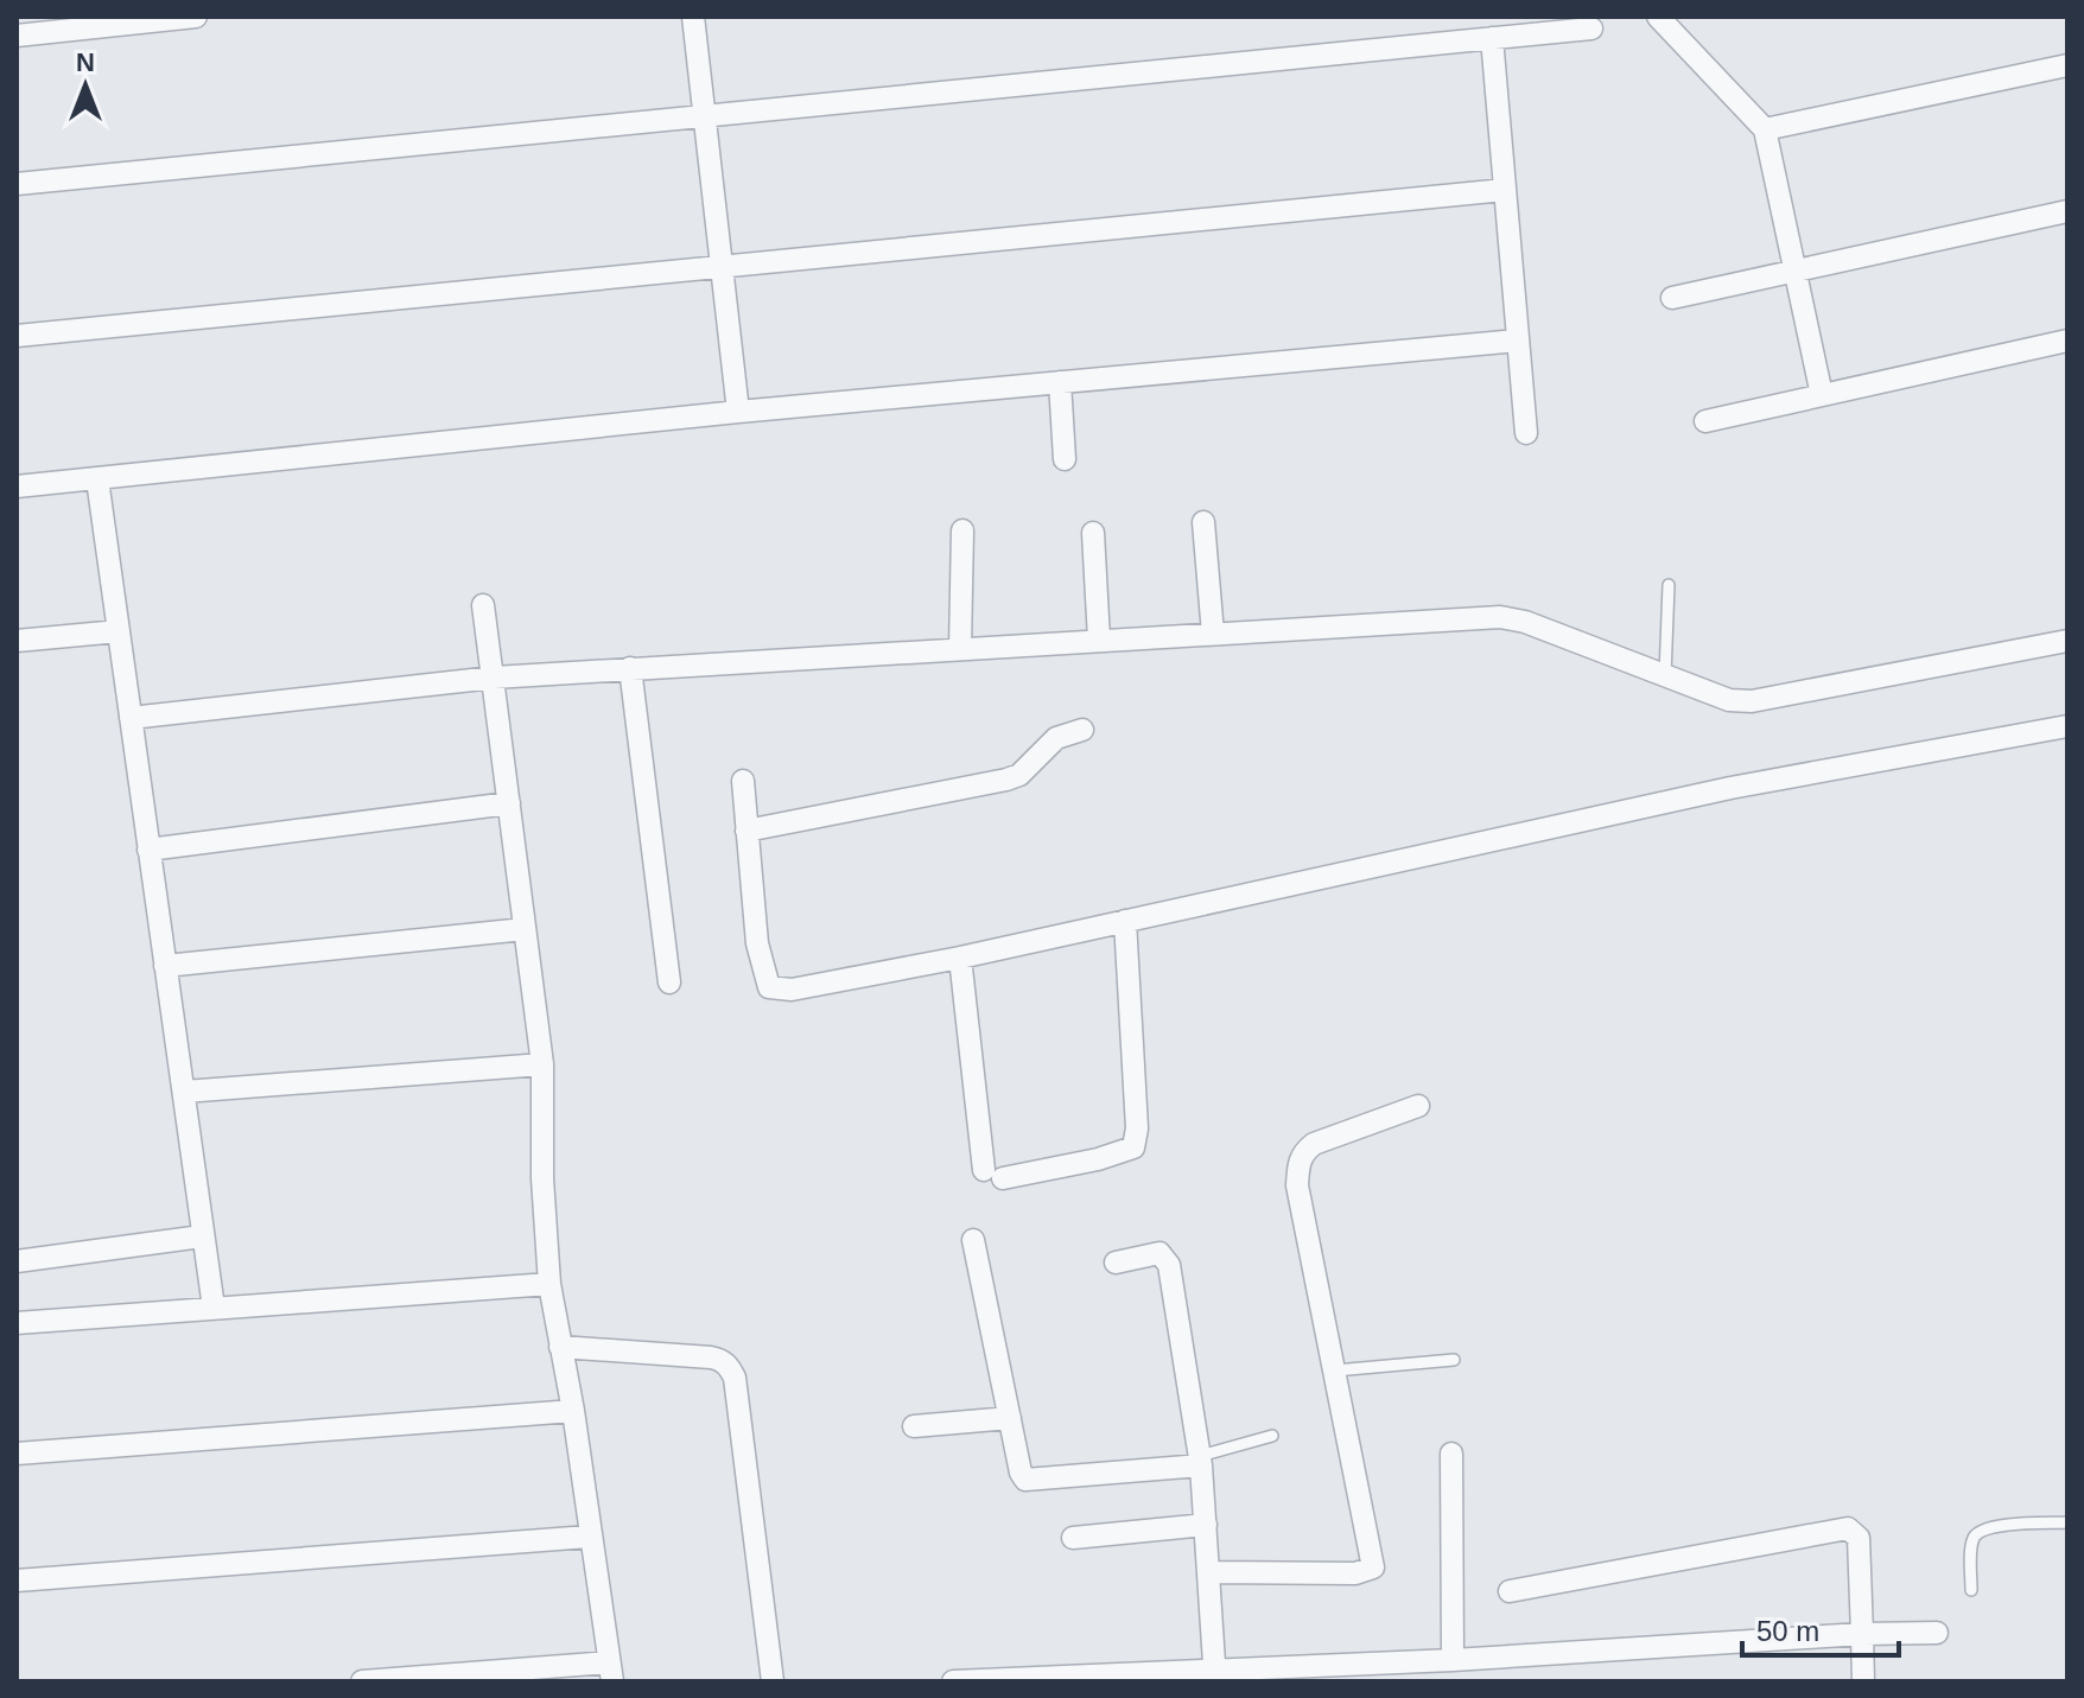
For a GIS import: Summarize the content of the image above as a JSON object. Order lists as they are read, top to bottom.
{
  "scale_bar": "50 m",
  "north": "top"
}
